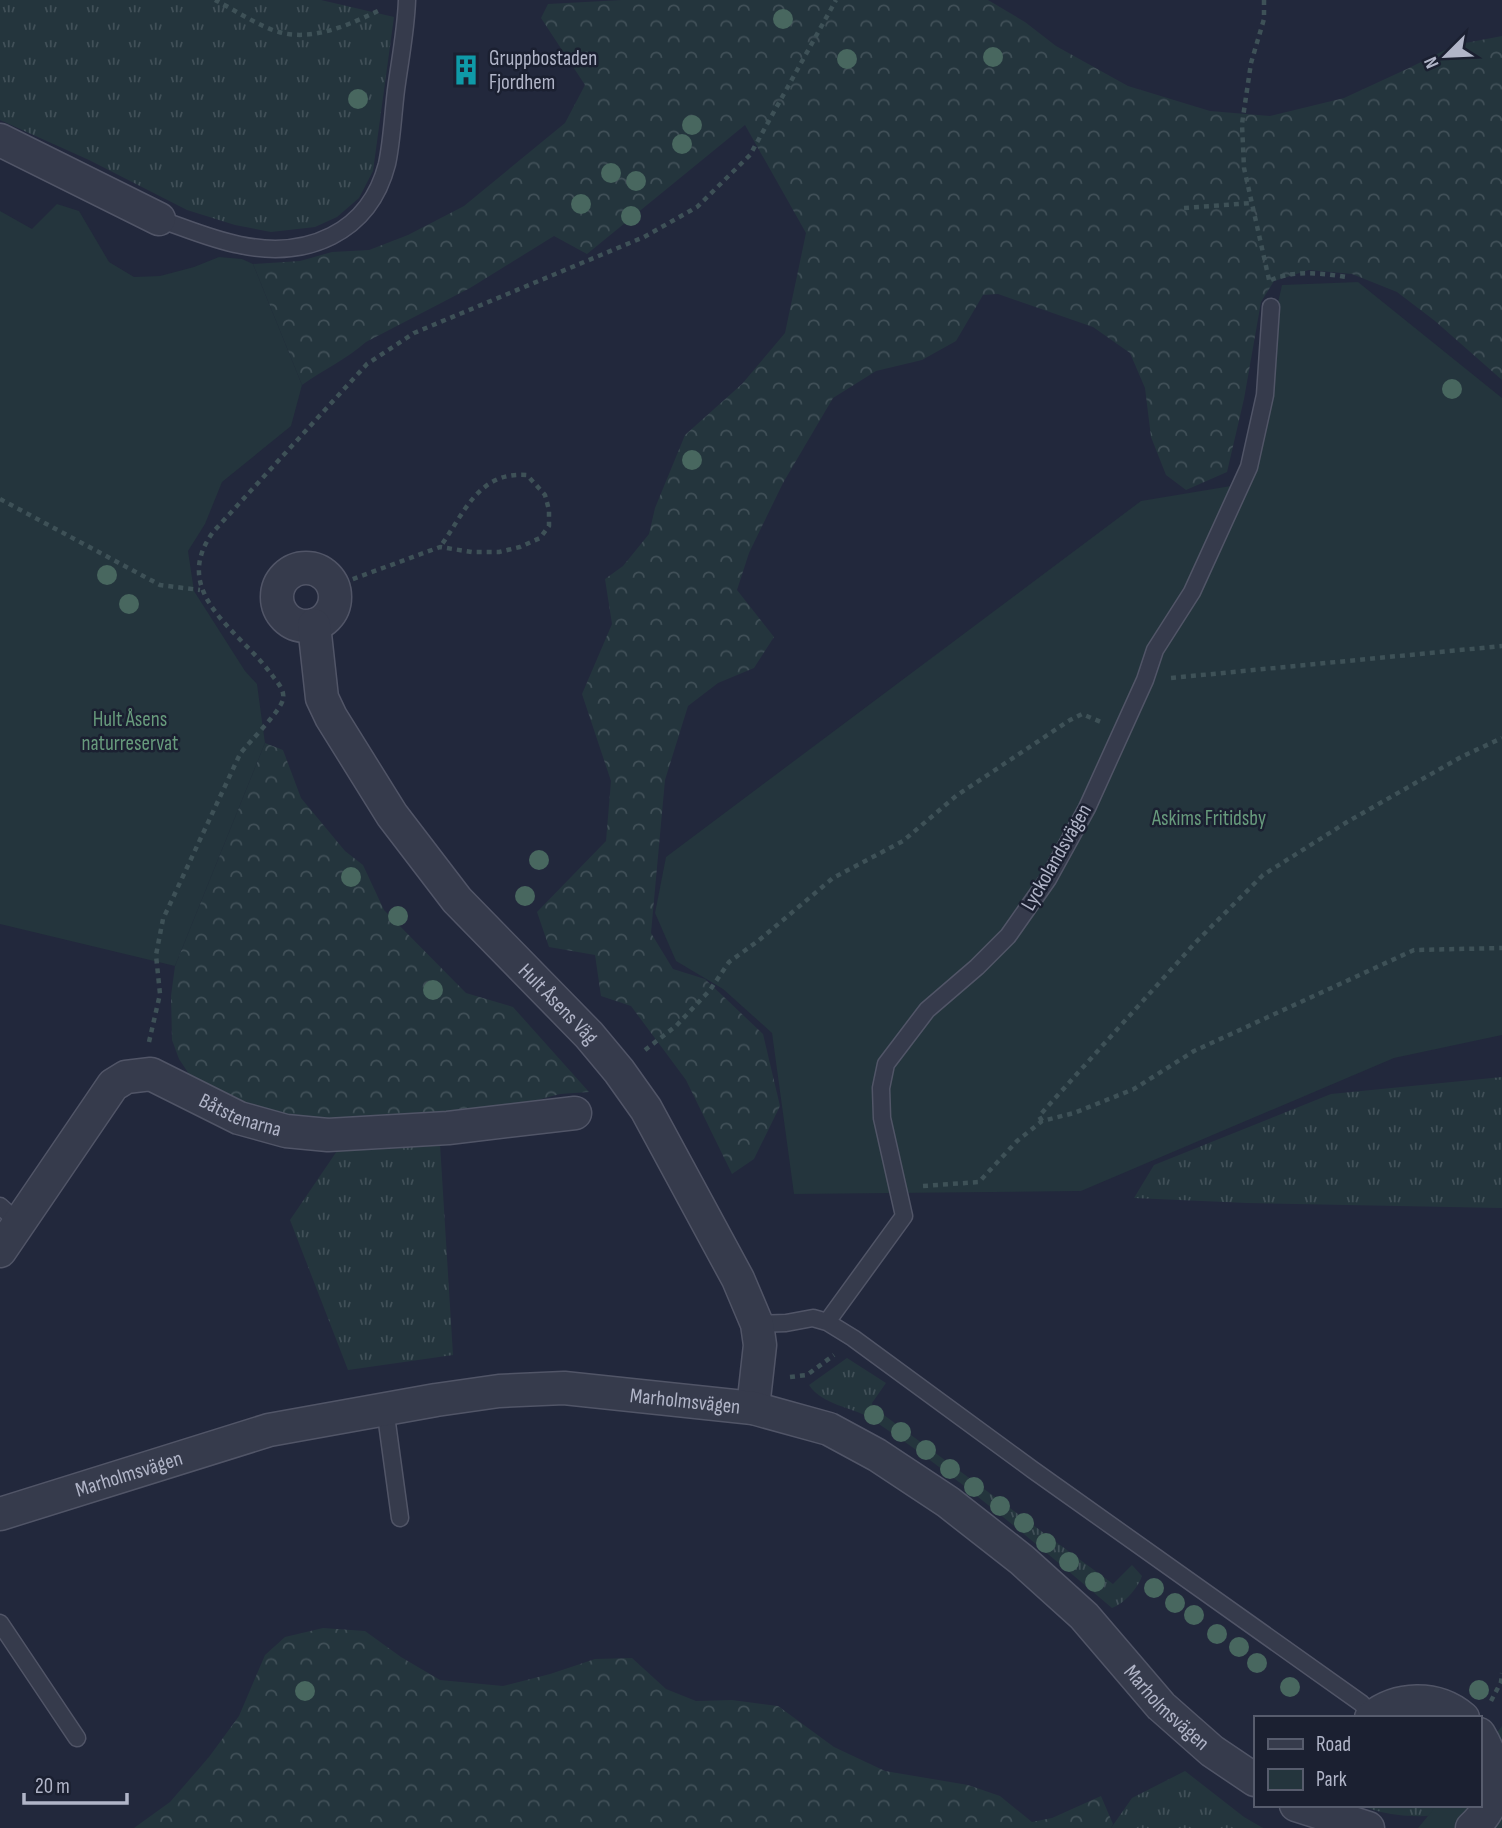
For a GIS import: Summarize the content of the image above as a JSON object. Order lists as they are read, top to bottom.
{
  "streets": {
    "street": ["Hult Åsens Väg", "Båtstenarna", "Marholmsvägen"],
    "lane": ["Lyckolandsvägen"]
  },
  "crossings": [
    ["Hult Åsens Väg", "Marholmsvägen"]
  ],
  "parks": ["Hult Åsens naturreservat", "Askims Fritidsby"],
  "places": {
    "building": ["Gruppbostaden Fjordhem"]
  },
  "legend": ["Road", "Park"],
  "scale_bar": "20 m",
  "north": "bottom left"
}
